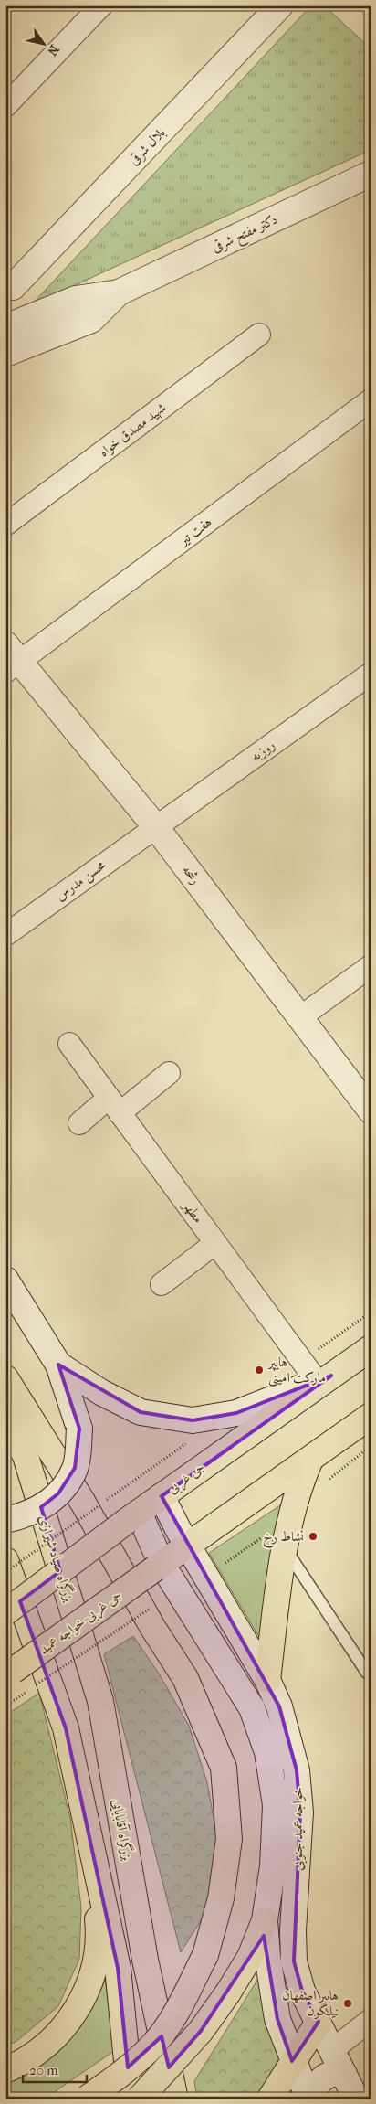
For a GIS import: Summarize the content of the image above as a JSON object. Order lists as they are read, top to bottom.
{
  "streets": {
    "main road": [
      "بلال شرقی",
      "دکتر مفتح شرقی",
      "رشحه",
      "جی غربی",
      "بزرگراه صیاد شیرازی",
      "جی غربی-خواجه عمید",
      "خواجه عمید جنوبی",
      "بزرگراه آقابابایی"
    ],
    "street": [
      "شهید مصدق خواه",
      "هفت تیر",
      "روزبه",
      "محسن مدرس",
      "مطهر"
    ]
  },
  "crossings": [
    ["هفت تیر", "رشحه"],
    ["روزبه", "رشحه"],
    ["روزبه", "محسن مدرس"],
    ["رشحه", "محسن مدرس"],
    ["مطهر", "جی غربی"],
    ["جی غربی", "خواجه عمید جنوبی"],
    ["بزرگراه صیاد شیرازی", "بزرگراه آقابابایی"],
    ["جی غربی-خواجه عمید", "خواجه عمید جنوبی"]
  ],
  "places": ["هایپر مارکت امینی", "نشاط رخ", "هایپر اصفهان نیلگون"],
  "scale_bar": "20 m",
  "north": "bottom right"
}
